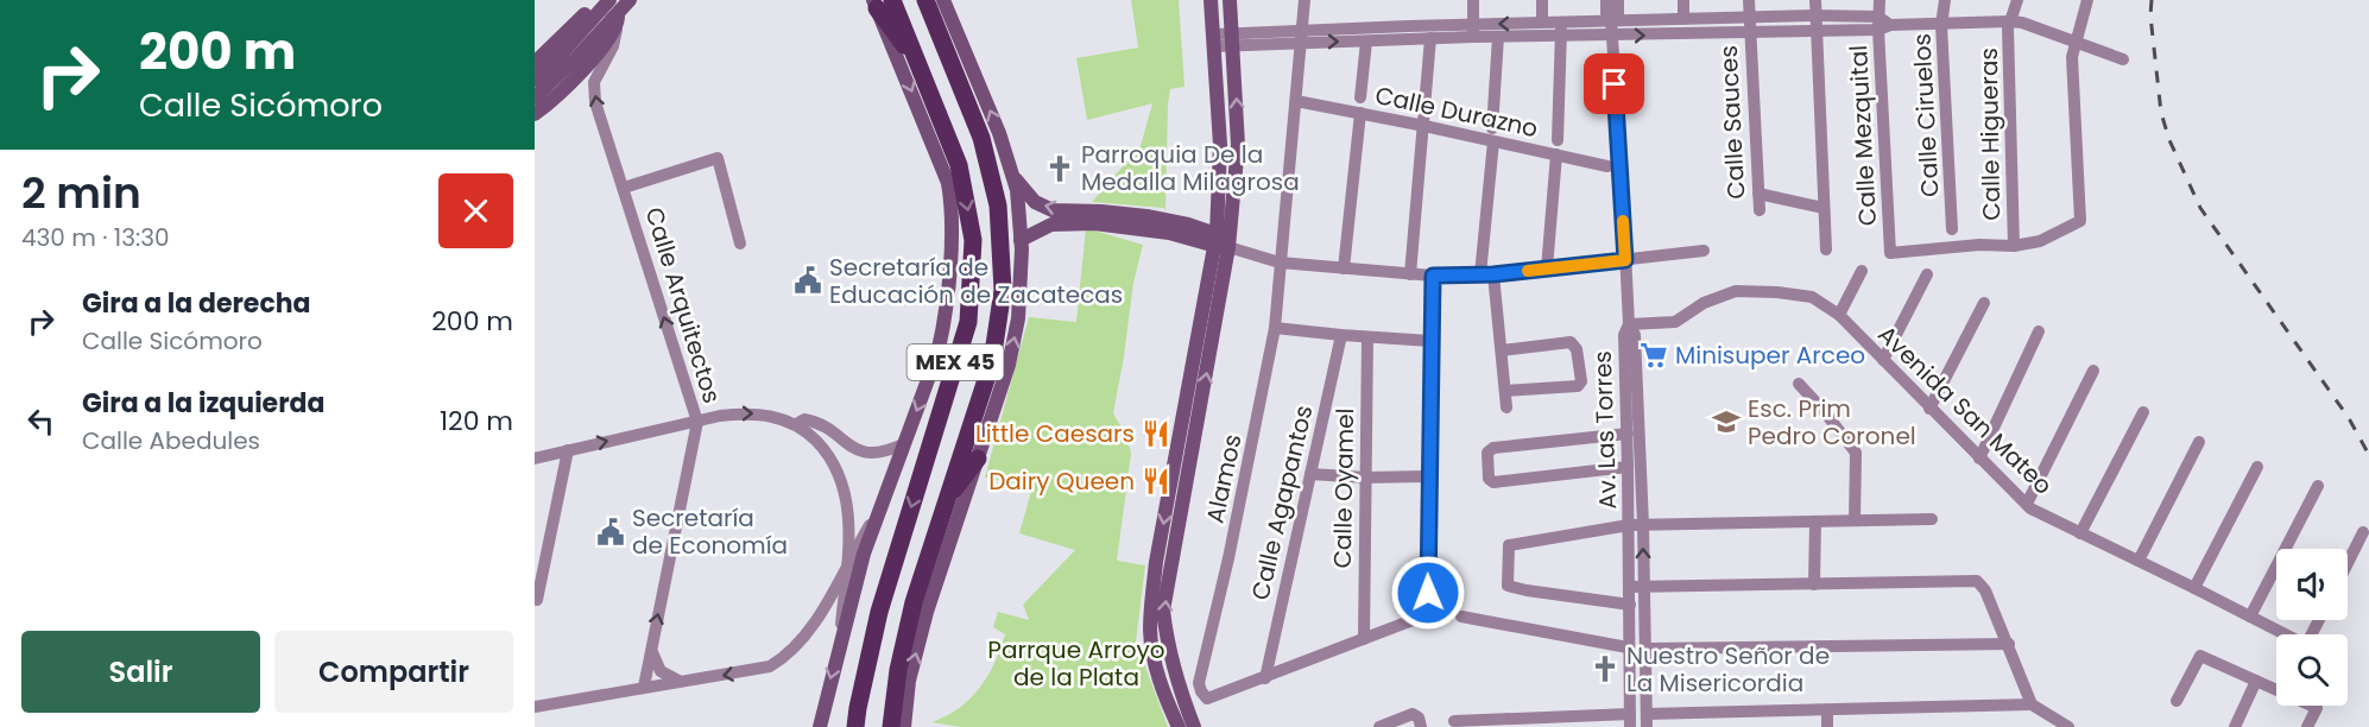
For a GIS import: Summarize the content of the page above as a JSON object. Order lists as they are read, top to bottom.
{
  "streets": {
    "main road": ["MEX 45"],
    "street": [
      "Calle Durazno",
      "Calle Ciruelos",
      "Calle Sauces",
      "Calle Higueras",
      "Calle Mezquital",
      "Calle Arquitectos",
      "Avenida San Mateo",
      "Av. Las Torres",
      "Alamos",
      "Calle Oyamel",
      "Calle Agapantos"
    ]
  },
  "crossings": [
    ["Calle Durazno", "Alamos"],
    ["Calle Higueras", "Calle Mezquital"],
    ["Avenida San Mateo", "Av. Las Torres"],
    ["Alamos", "Calle Agapantos"]
  ],
  "one_way": ["Calle Arquitectos"],
  "parks": ["Parrque Arroyo de la Plata"],
  "places": {
    "church": ["Parroquia De la Medalla Milagrosa", "Nuestro Señor de La Misericordia"],
    "public building": ["Secretaría de Educación de Zacatecas", "Secretaría de Economía"],
    "supermarket": ["Minisuper Arceo"],
    "school or university": ["Esc. Prim Pedro Coronel"],
    "restaurant": ["Little Caesars", "Dairy Queen"]
  },
  "page": {
    "turn": ["200 m", "Calle Sicómoro"],
    "heading": ["2 min", "430 m · 13:30"],
    "list": [
      {
        "name": "Gira a la derecha",
        "note": "Calle Sicómoro",
        "value": "200 m"
      },
      {
        "name": "Gira a la izquierda",
        "note": "Calle Abedules",
        "value": "120 m"
      }
    ],
    "buttons": ["Salir", "Compartir"]
  }
}
